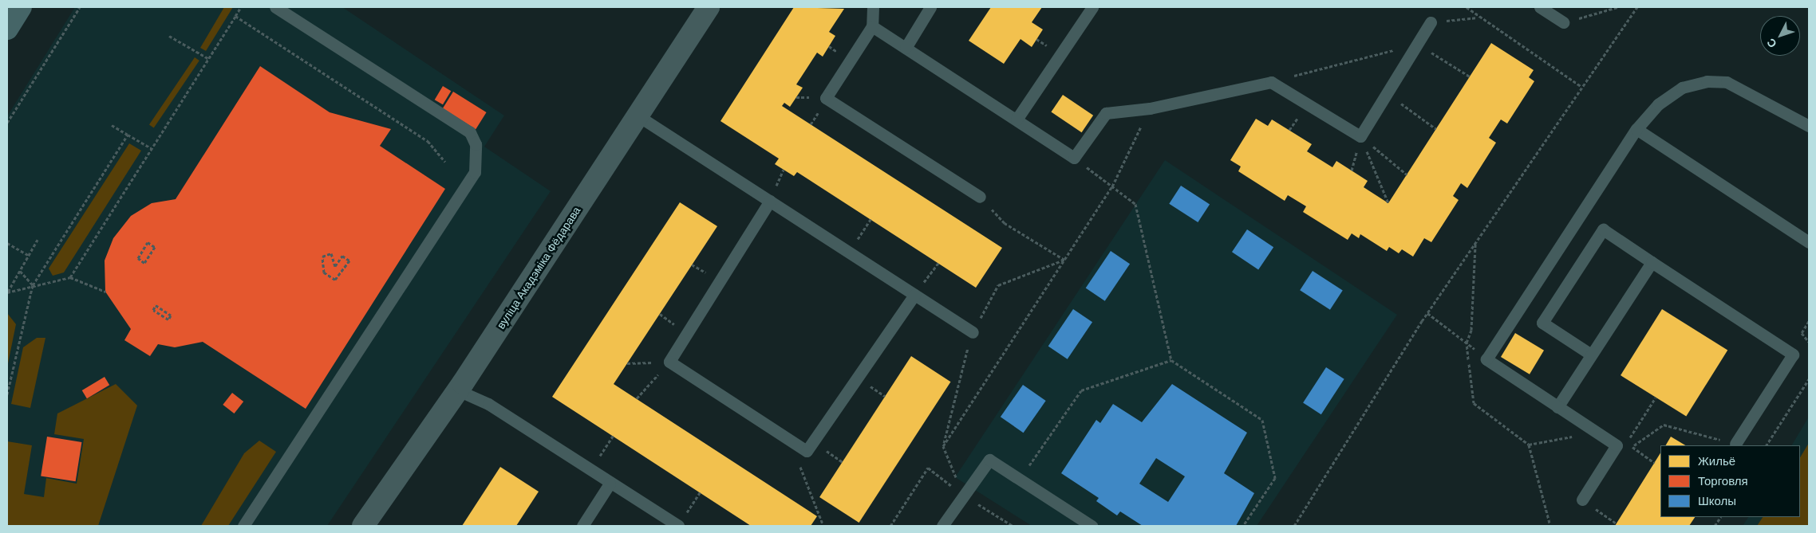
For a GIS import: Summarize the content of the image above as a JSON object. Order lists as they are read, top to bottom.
{
  "streets": {
    "street": ["вуліца Акадэміка Фёдарава"]
  },
  "legend": ["Жильё", "Торговля", "Школы"],
  "north": "bottom left"
}
